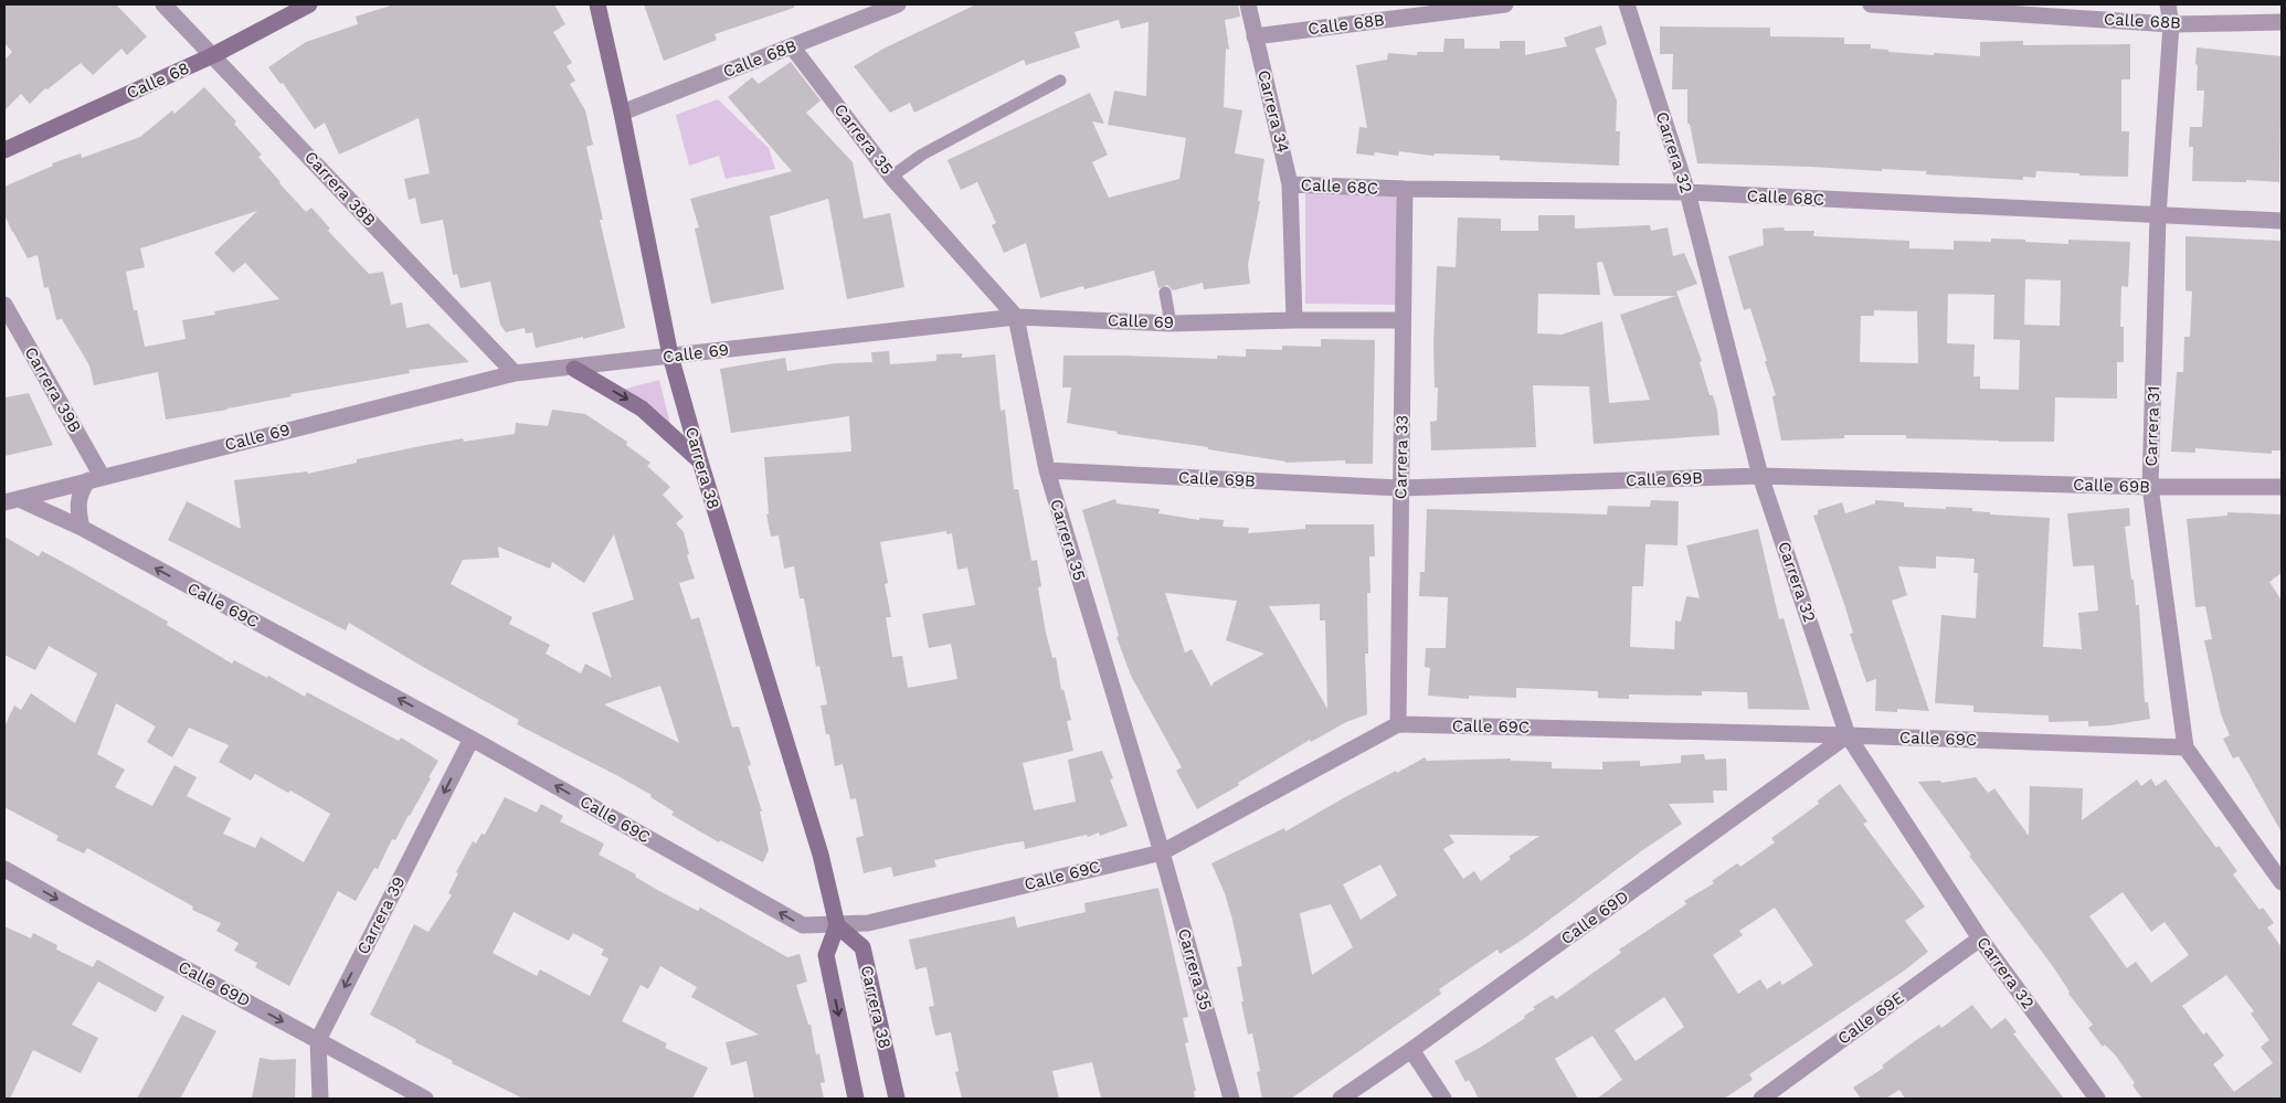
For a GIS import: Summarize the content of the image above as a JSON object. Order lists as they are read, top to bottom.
{
  "streets": {
    "main road": ["Calle 68", "Carrera 38"],
    "street": [
      "Calle 68B",
      "Carrera 34",
      "Carrera 35",
      "Carrera 32",
      "Calle 68C",
      "Carrera 38B",
      "Calle 69",
      "Carrera 39B",
      "Carrera 31",
      "Carrera 33",
      "Calle 69B",
      "Calle 69C",
      "Carrera 39",
      "Calle 69D",
      "Calle 69E"
    ]
  },
  "crossings": [
    ["Calle 68B", "Carrera 34"],
    ["Calle 68B", "Carrera 35"],
    ["Calle 68B", "Carrera 31"],
    ["Calle 68B", "Carrera 38"],
    ["Calle 68", "Carrera 38B"],
    ["Carrera 34", "Calle 68C"],
    ["Carrera 34", "Calle 69"],
    ["Carrera 35", "Calle 69"],
    ["Carrera 35", "Calle 69B"],
    ["Carrera 35", "Calle 69C"],
    ["Carrera 32", "Calle 68C"],
    ["Carrera 32", "Calle 69B"],
    ["Carrera 32", "Calle 69C"],
    ["Carrera 32", "Calle 69D"],
    ["Carrera 32", "Calle 69E"],
    ["Calle 68C", "Carrera 31"],
    ["Calle 68C", "Carrera 33"],
    ["Carrera 38B", "Calle 69"],
    ["Calle 69", "Carrera 39B"],
    ["Calle 69", "Carrera 33"],
    ["Calle 69", "Carrera 38"],
    ["Calle 69", "Calle 69C"],
    ["Carrera 31", "Calle 69B"],
    ["Carrera 31", "Calle 69C"],
    ["Carrera 33", "Calle 69B"],
    ["Carrera 33", "Calle 69C"],
    ["Carrera 38", "Calle 69C"],
    ["Calle 69C", "Carrera 39"],
    ["Calle 69C", "Calle 69D"],
    ["Carrera 39", "Calle 69D"]
  ],
  "one_way": ["Calle 69C", "Carrera 39"]
}
